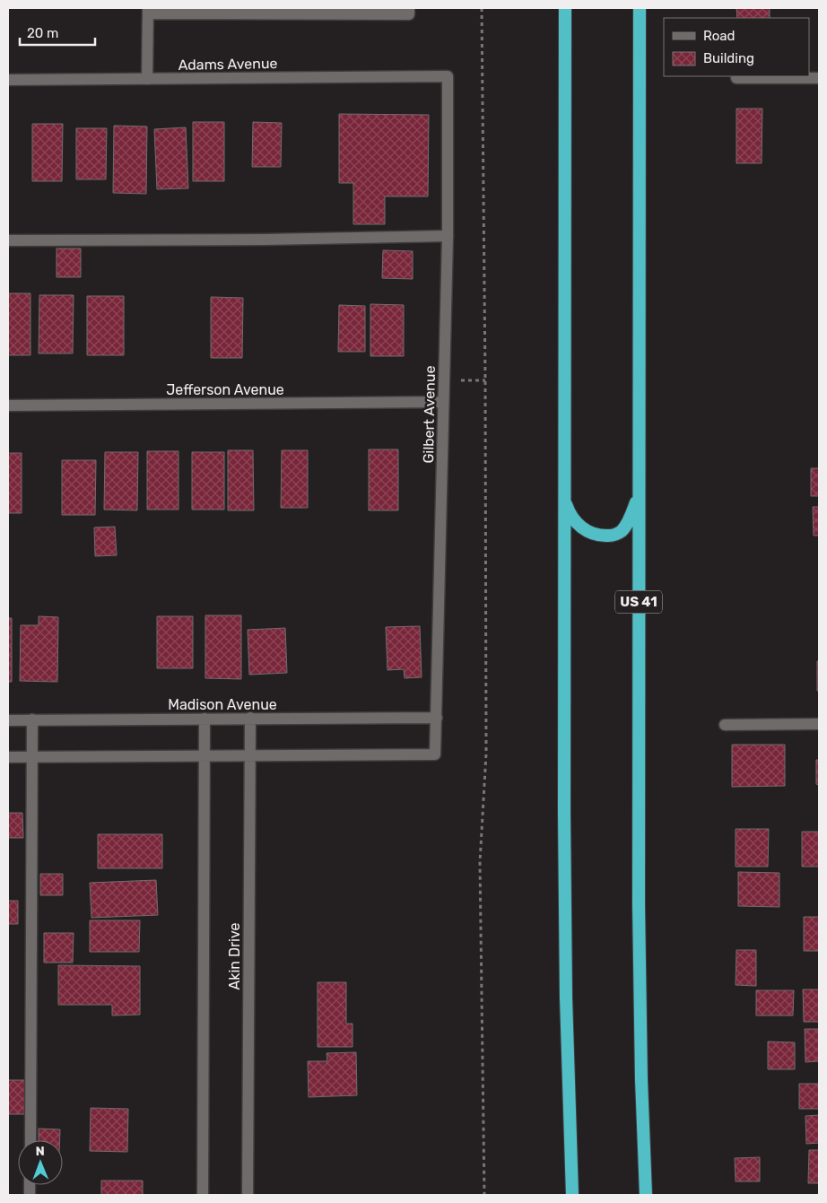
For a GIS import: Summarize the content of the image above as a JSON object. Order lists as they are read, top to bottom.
{
  "streets": {
    "highway": ["US 41"],
    "street": [
      "Adams Avenue",
      "Jefferson Avenue",
      "Gilbert Avenue",
      "Madison Avenue",
      "Akin Drive"
    ]
  },
  "crossings": [
    ["Adams Avenue", "Gilbert Avenue"],
    ["Jefferson Avenue", "Gilbert Avenue"],
    ["Gilbert Avenue", "Madison Avenue"],
    ["Gilbert Avenue", "Akin Drive"],
    ["Madison Avenue", "Akin Drive"]
  ],
  "legend": ["Road", "Building"],
  "scale_bar": "20 m",
  "north": "top"
}
